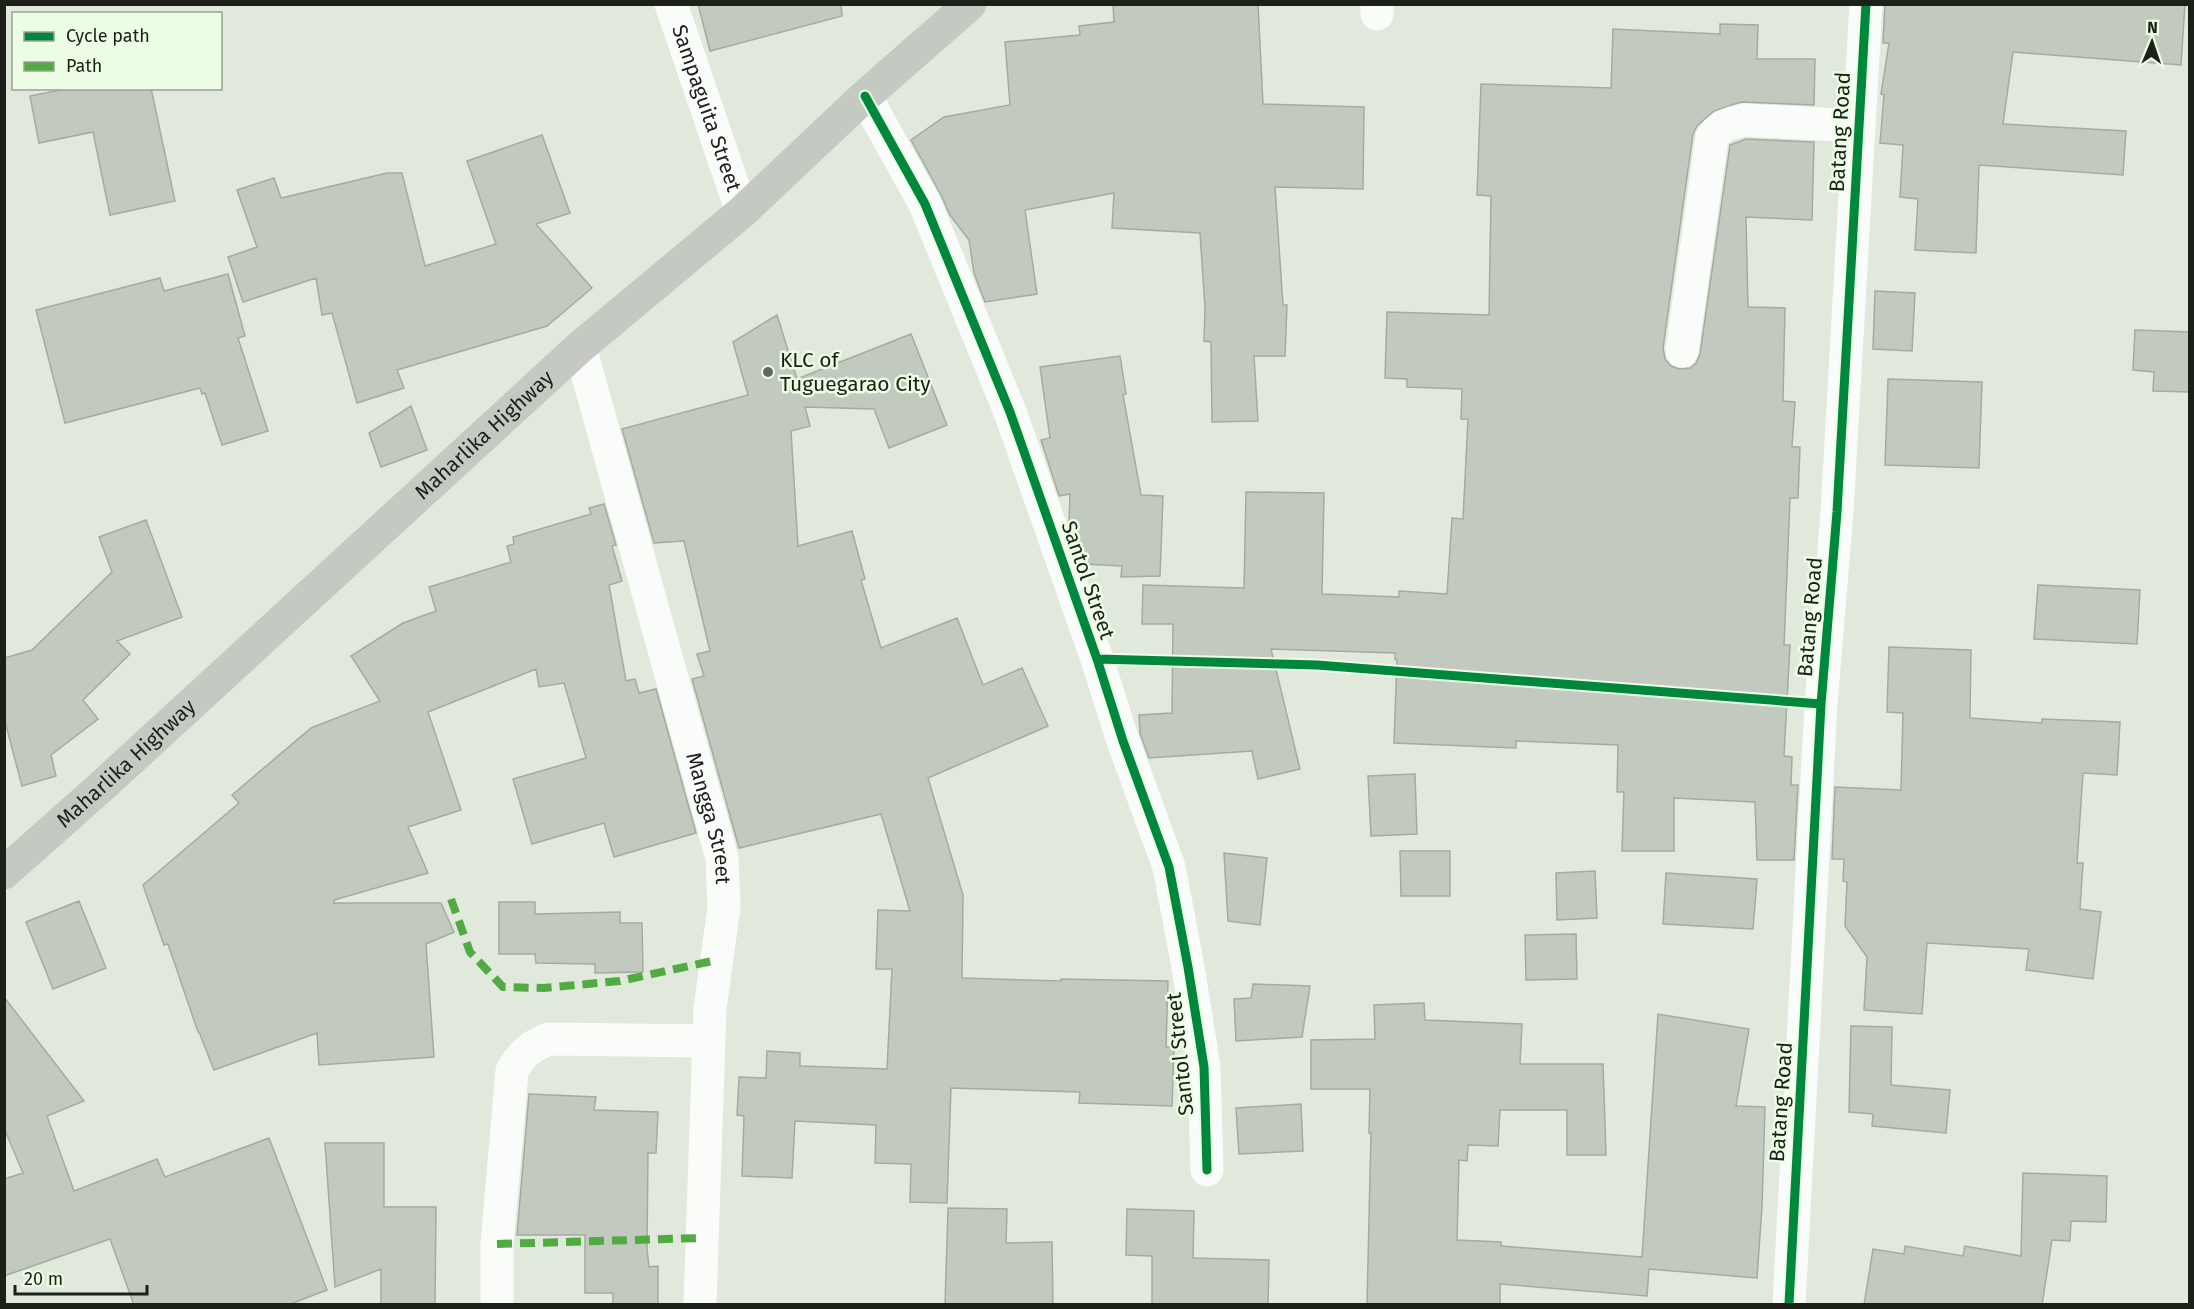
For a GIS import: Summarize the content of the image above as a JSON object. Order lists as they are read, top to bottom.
{
  "streets": {
    "main road": ["Maharlika Highway"],
    "street": [
      "Sampaguita Street",
      "Batang Road",
      "Santol Street",
      "Mangga Street"
    ]
  },
  "crossings": [
    ["Sampaguita Street", "Maharlika Highway"],
    ["Maharlika Highway", "Santol Street"],
    ["Maharlika Highway", "Mangga Street"]
  ],
  "places": ["KLC of Tuguegarao City"],
  "legend": ["Cycle path", "Path"],
  "scale_bar": "20 m",
  "north": "top"
}
